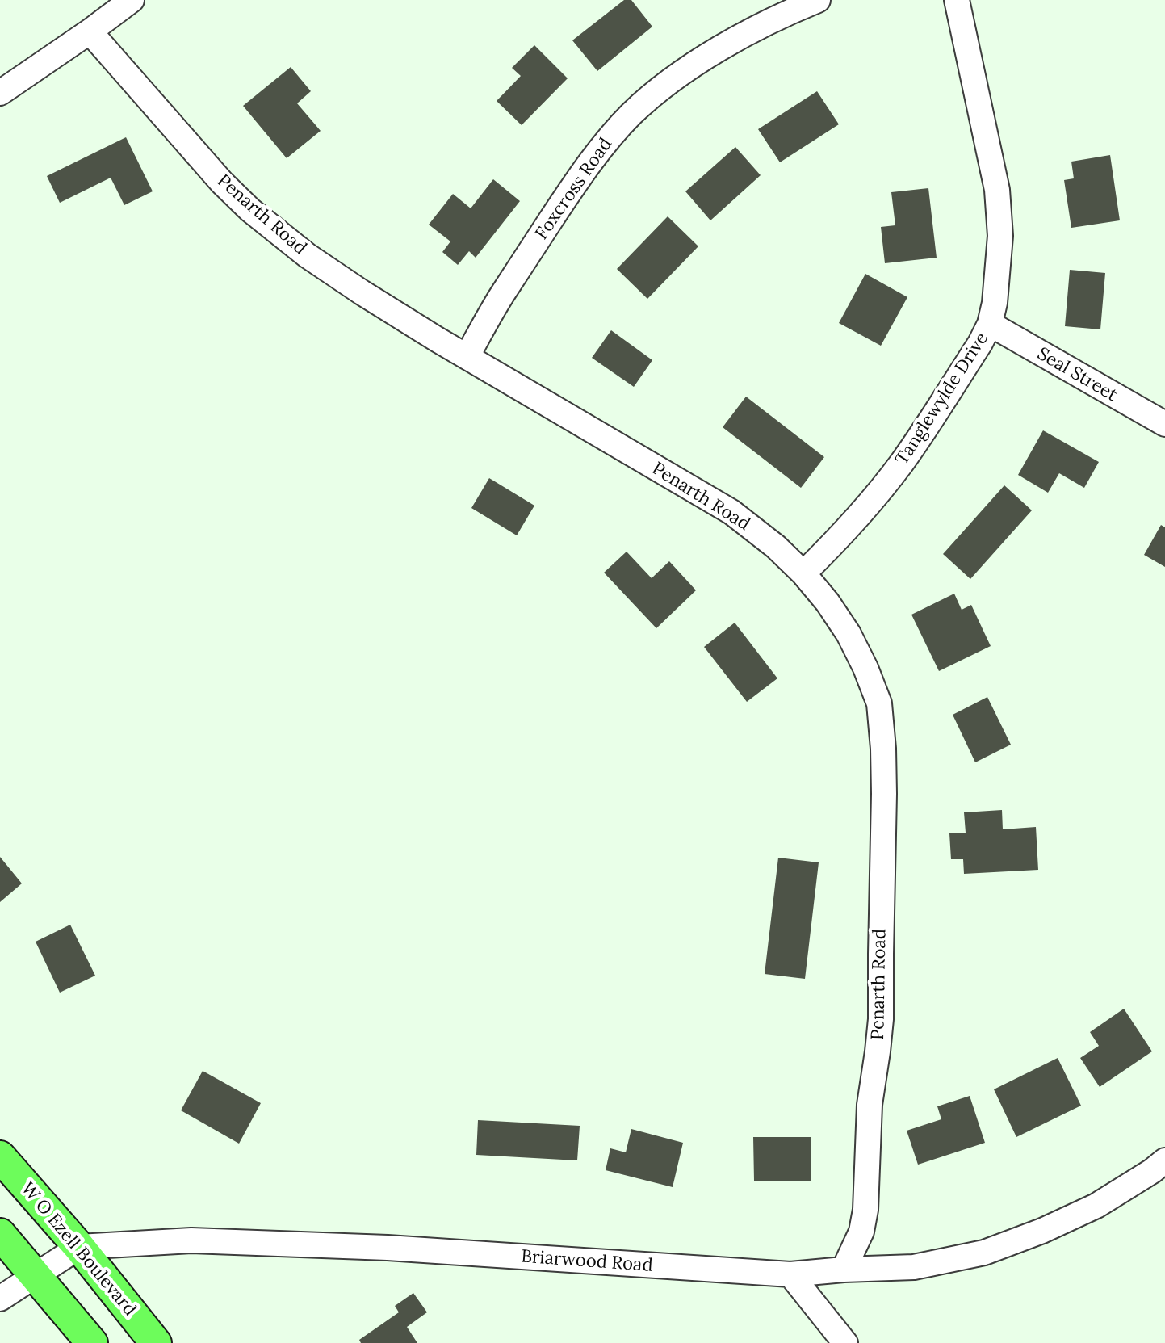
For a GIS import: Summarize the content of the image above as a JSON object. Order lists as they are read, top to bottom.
{
  "streets": {
    "main road": ["W O Ezell Boulevard"],
    "street": [
      "Foxcross Road",
      "Penarth Road",
      "Seal Street",
      "Tanglewylde Drive",
      "Briarwood Road"
    ]
  },
  "crossings": [
    ["Foxcross Road", "Penarth Road"],
    ["Penarth Road", "Tanglewylde Drive"],
    ["Penarth Road", "Briarwood Road"],
    ["Seal Street", "Tanglewylde Drive"],
    ["W O Ezell Boulevard", "Briarwood Road"]
  ]
}
